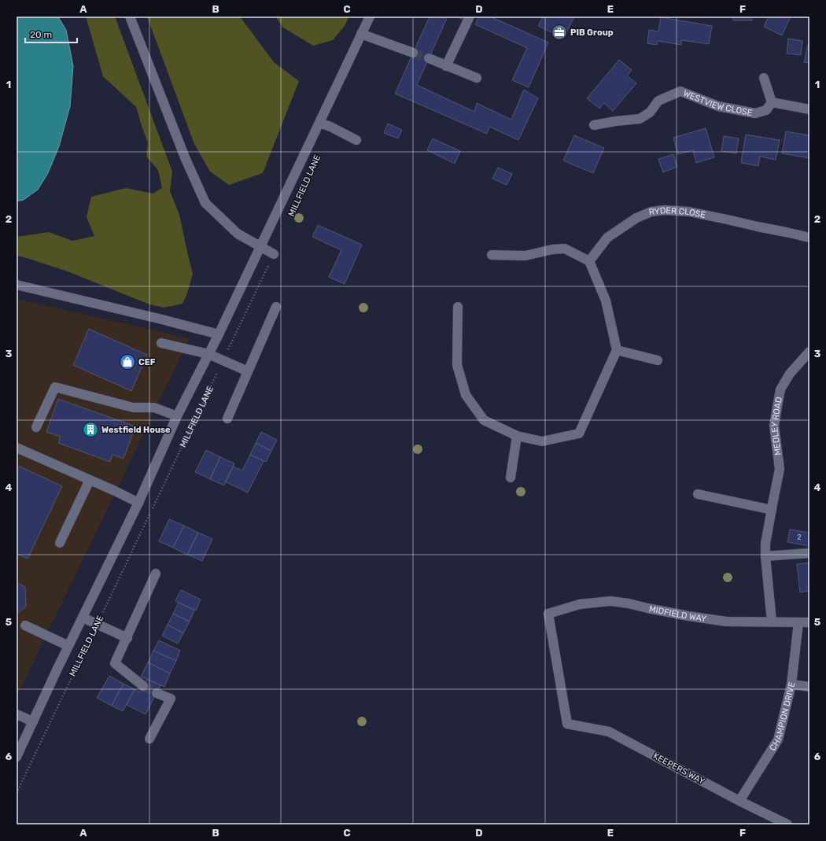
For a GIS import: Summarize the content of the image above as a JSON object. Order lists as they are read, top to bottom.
{
  "streets": {
    "street": [
      "WESTVIEW CLOSE",
      "MILLFIELD LANE",
      "RYDER CLOSE",
      "MEDLEY ROAD",
      "MIDFIELD WAY",
      "CHAMPION DRIVE",
      "KEEPERS WAY"
    ]
  },
  "crossings": [
    ["MEDLEY ROAD", "MIDFIELD WAY"],
    ["MIDFIELD WAY", "CHAMPION DRIVE"],
    ["MIDFIELD WAY", "KEEPERS WAY"],
    ["CHAMPION DRIVE", "KEEPERS WAY"]
  ],
  "places": {
    "office": ["PIB Group"],
    "shop": ["CEF"],
    "building": ["Westfield House"]
  },
  "house_numbers": ["2"],
  "scale_bar": "20 m",
  "grid": {
    "columns": [
      "A",
      "B",
      "C",
      "D",
      "E",
      "F"
    ],
    "rows": [
      "1",
      "2",
      "3",
      "4",
      "5",
      "6"
    ]
  }
}
